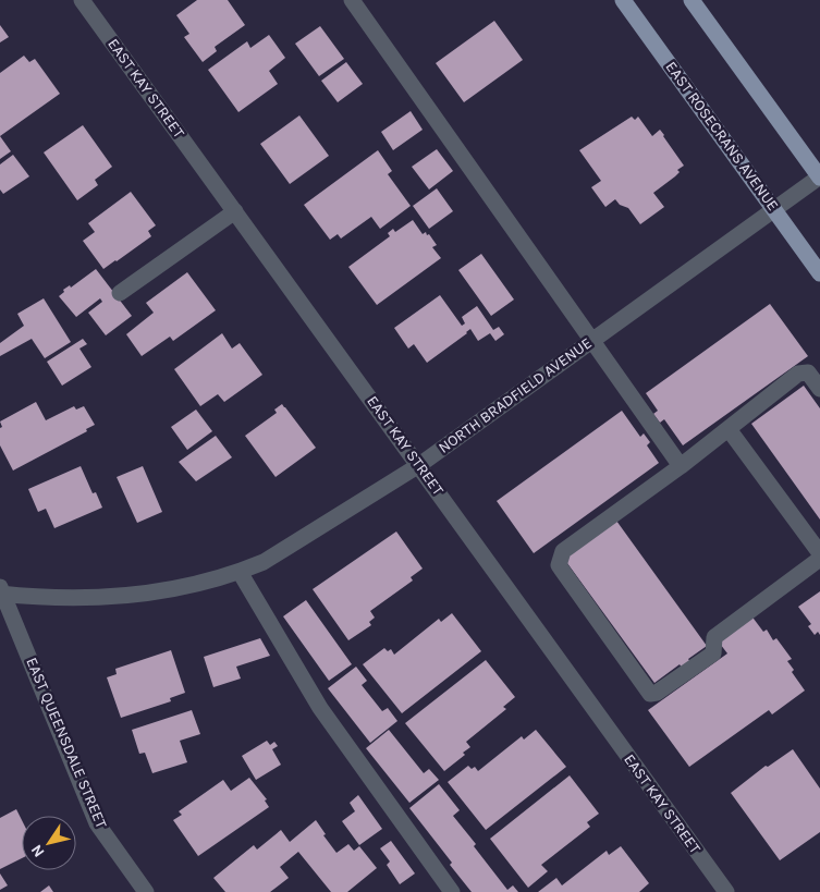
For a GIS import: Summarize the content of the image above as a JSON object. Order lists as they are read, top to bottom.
{
  "streets": {
    "main road": ["EAST ROSECRANS AVENUE"],
    "street": ["EAST KAY STREET", "NORTH BRADFIELD AVENUE", "EAST QUEENSDALE STREET"]
  },
  "crossings": [
    ["EAST KAY STREET", "NORTH BRADFIELD AVENUE"],
    ["EAST ROSECRANS AVENUE", "NORTH BRADFIELD AVENUE"],
    ["NORTH BRADFIELD AVENUE", "EAST QUEENSDALE STREET"]
  ],
  "north": "bottom left"
}
